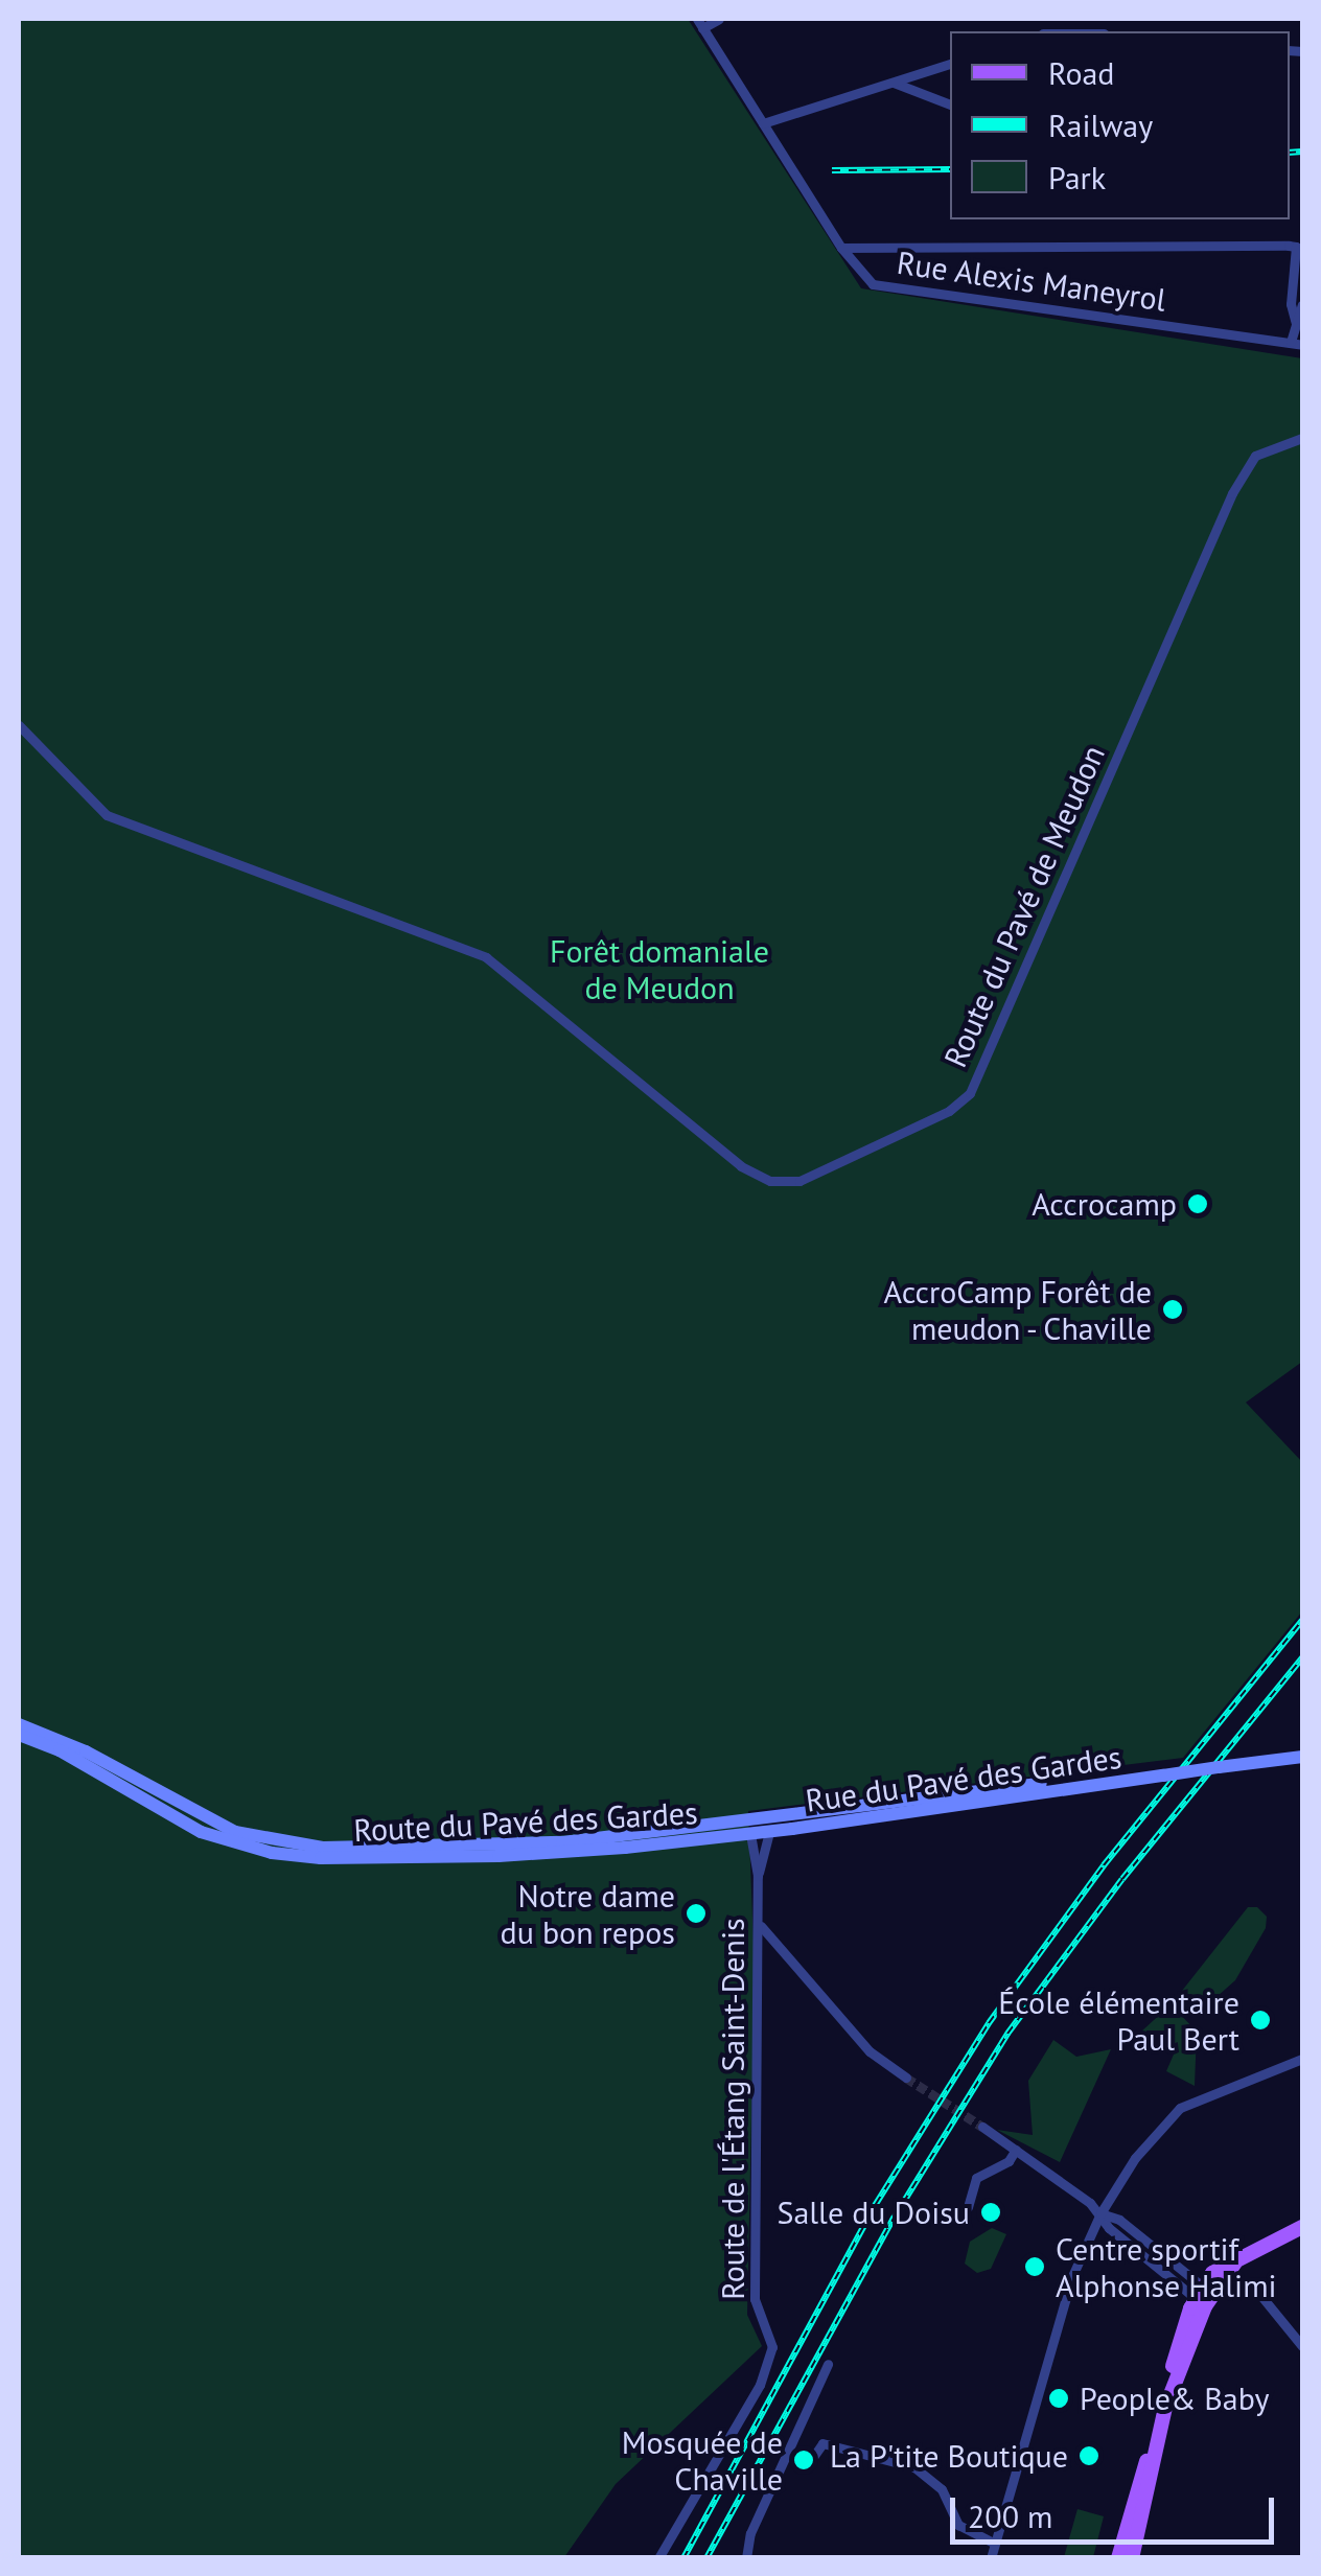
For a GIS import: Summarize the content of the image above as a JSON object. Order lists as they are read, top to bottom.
{
  "streets": {
    "main road": ["Rue du Pavé des Gardes", "Route du Pavé des Gardes"],
    "street": ["Rue Alexis Maneyrol", "Route du Pavé de Meudon", "Route de l'Étang Saint-Denis"]
  },
  "crossings": [
    ["Rue du Pavé des Gardes", "Route du Pavé des Gardes"],
    ["Rue du Pavé des Gardes", "Route de l'Étang Saint-Denis"],
    ["Route du Pavé des Gardes", "Route de l'Étang Saint-Denis"]
  ],
  "parks": ["Forêt domaniale de Meudon"],
  "places": [
    "Accrocamp",
    "AccroCamp Forêt de meudon - Chaville",
    "Notre dame du bon repos",
    "École élémentaire Paul Bert",
    "Salle du Doisu",
    "Centre sportif Alphonse Halimi",
    "People& Baby",
    "La P'tite Boutique",
    "Mosquée de Chaville"
  ],
  "legend": ["Road", "Railway", "Park"],
  "scale_bar": "200 m"
}
